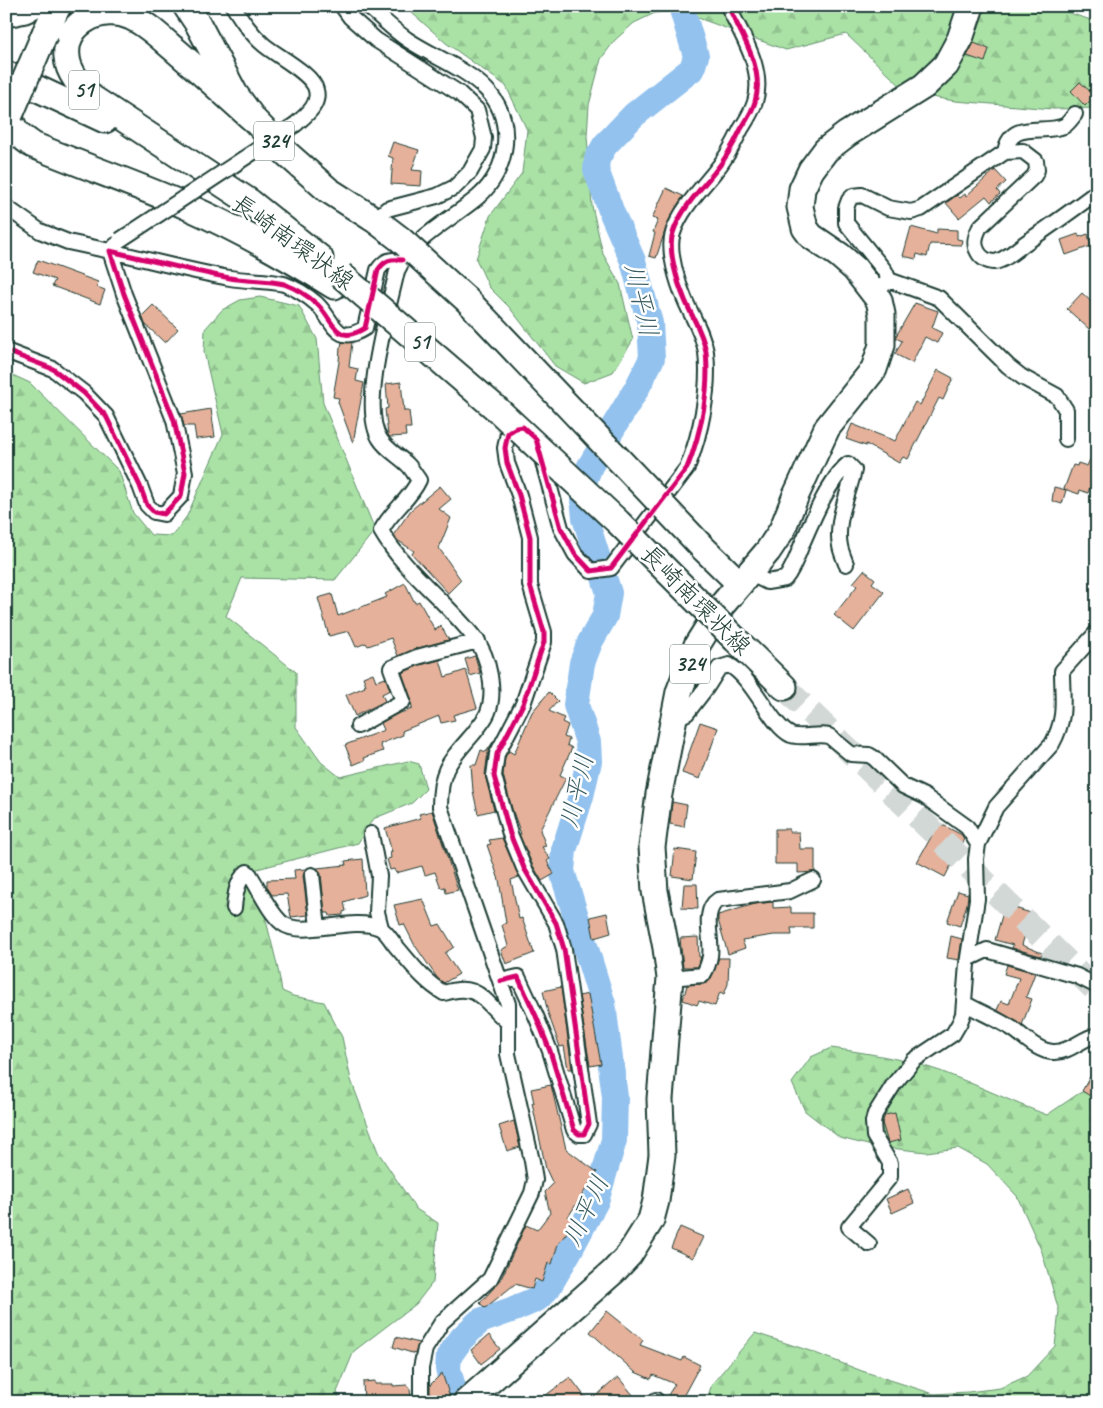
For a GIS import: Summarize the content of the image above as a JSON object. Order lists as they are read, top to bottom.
{
  "streets": {
    "highway": ["51", "324", "長崎南環状線"]
  },
  "crossings": [
    ["51", "324"],
    ["51", "長崎南環状線"]
  ],
  "water": ["川平川"]
}
